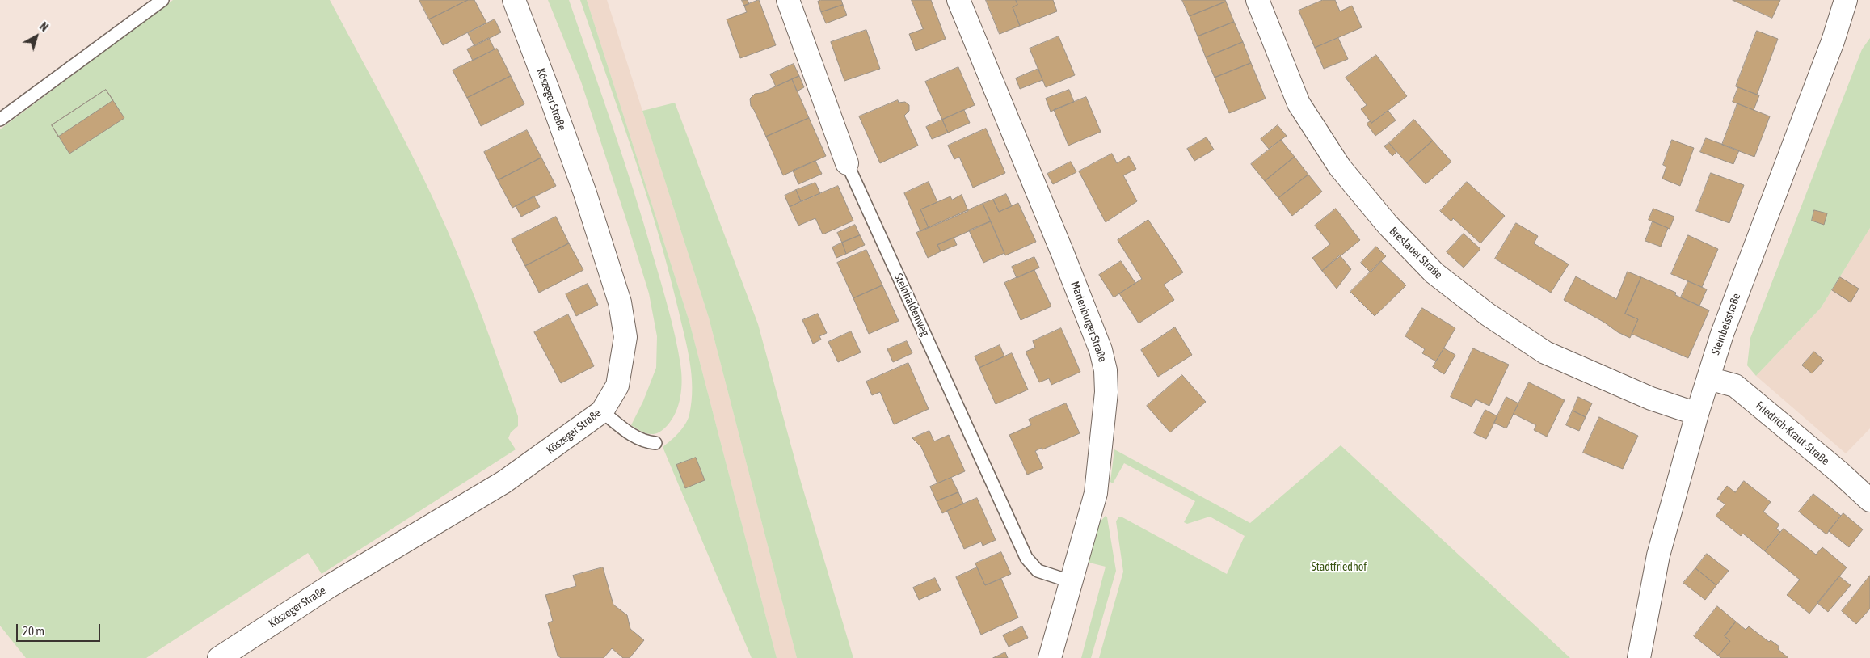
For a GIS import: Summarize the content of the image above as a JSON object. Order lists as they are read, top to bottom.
{
  "streets": {
    "street": [
      "Köszeger Straße",
      "Breslauer Straße",
      "Steinhaldenweg",
      "Marienburger Straße",
      "Steinbeisstraße",
      "Friedrich-Kraut-Straße"
    ]
  },
  "crossings": [
    ["Breslauer Straße", "Steinbeisstraße"],
    ["Steinhaldenweg", "Marienburger Straße"],
    ["Steinbeisstraße", "Friedrich-Kraut-Straße"]
  ],
  "parks": ["Stadtfriedhof"],
  "scale_bar": "20 m",
  "north": "top right"
}
